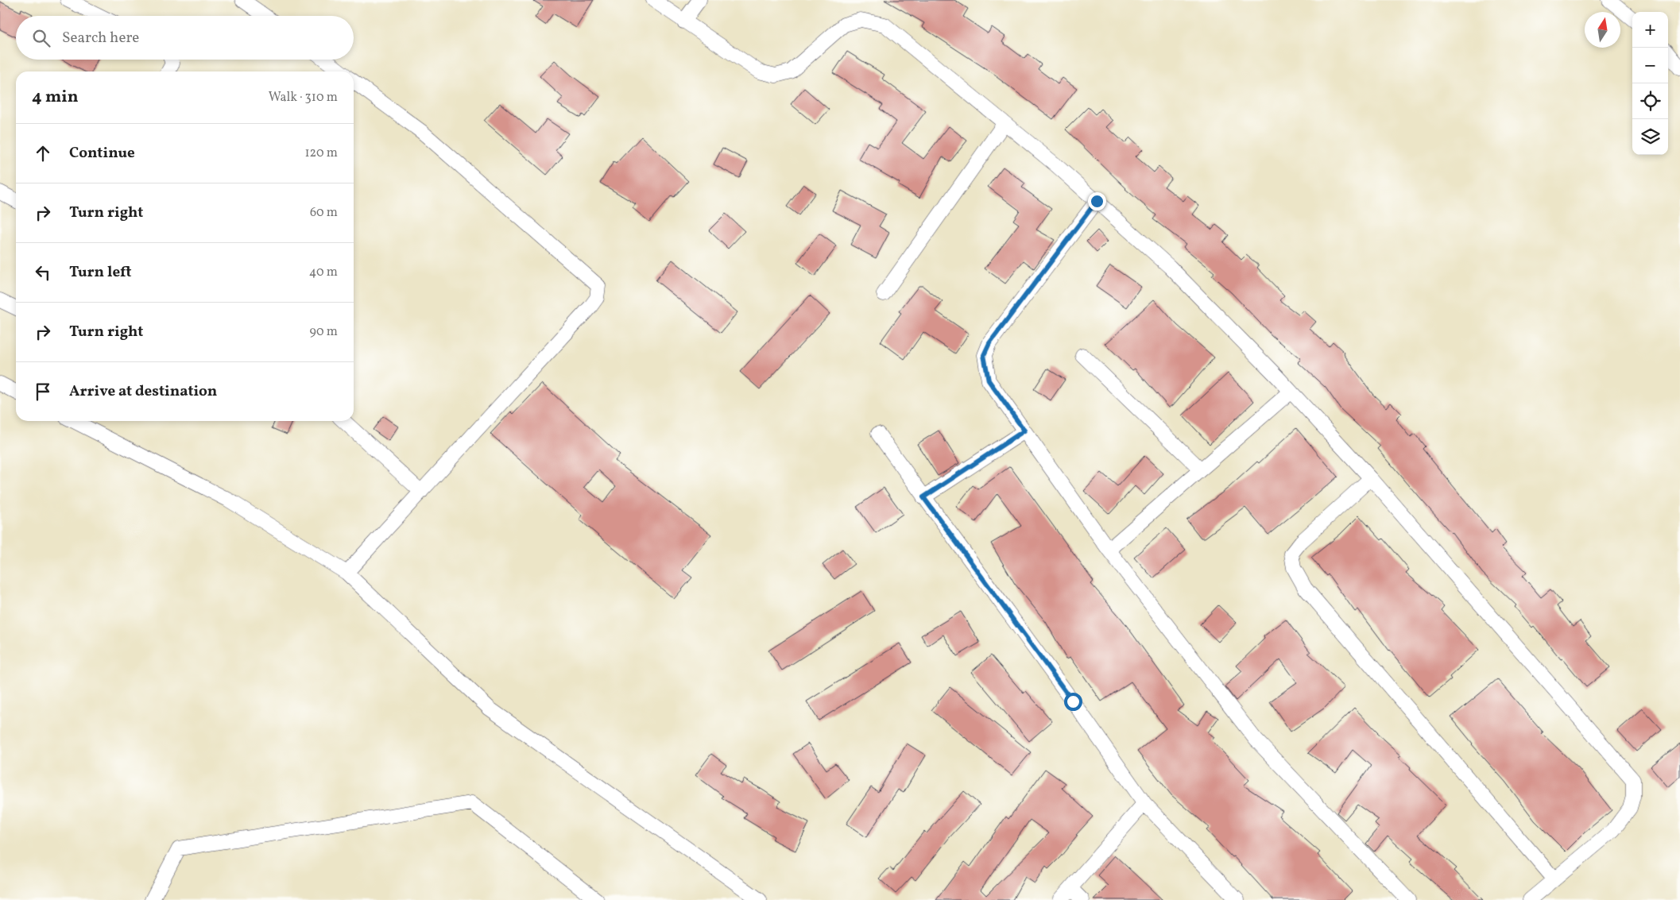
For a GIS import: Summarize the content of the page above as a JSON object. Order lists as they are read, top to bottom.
{
  "north": "top",
  "page": {
    "map_buttons": ["+", "−"],
    "search": "Search here",
    "heading": ["4 min", "Walk · 310 m"],
    "list": [
      ["Continue", "120 m"],
      ["Turn right", "60 m"],
      ["Turn left", "40 m"],
      ["Turn right", "90 m"],
      "Arrive at destination"
    ]
  }
}
